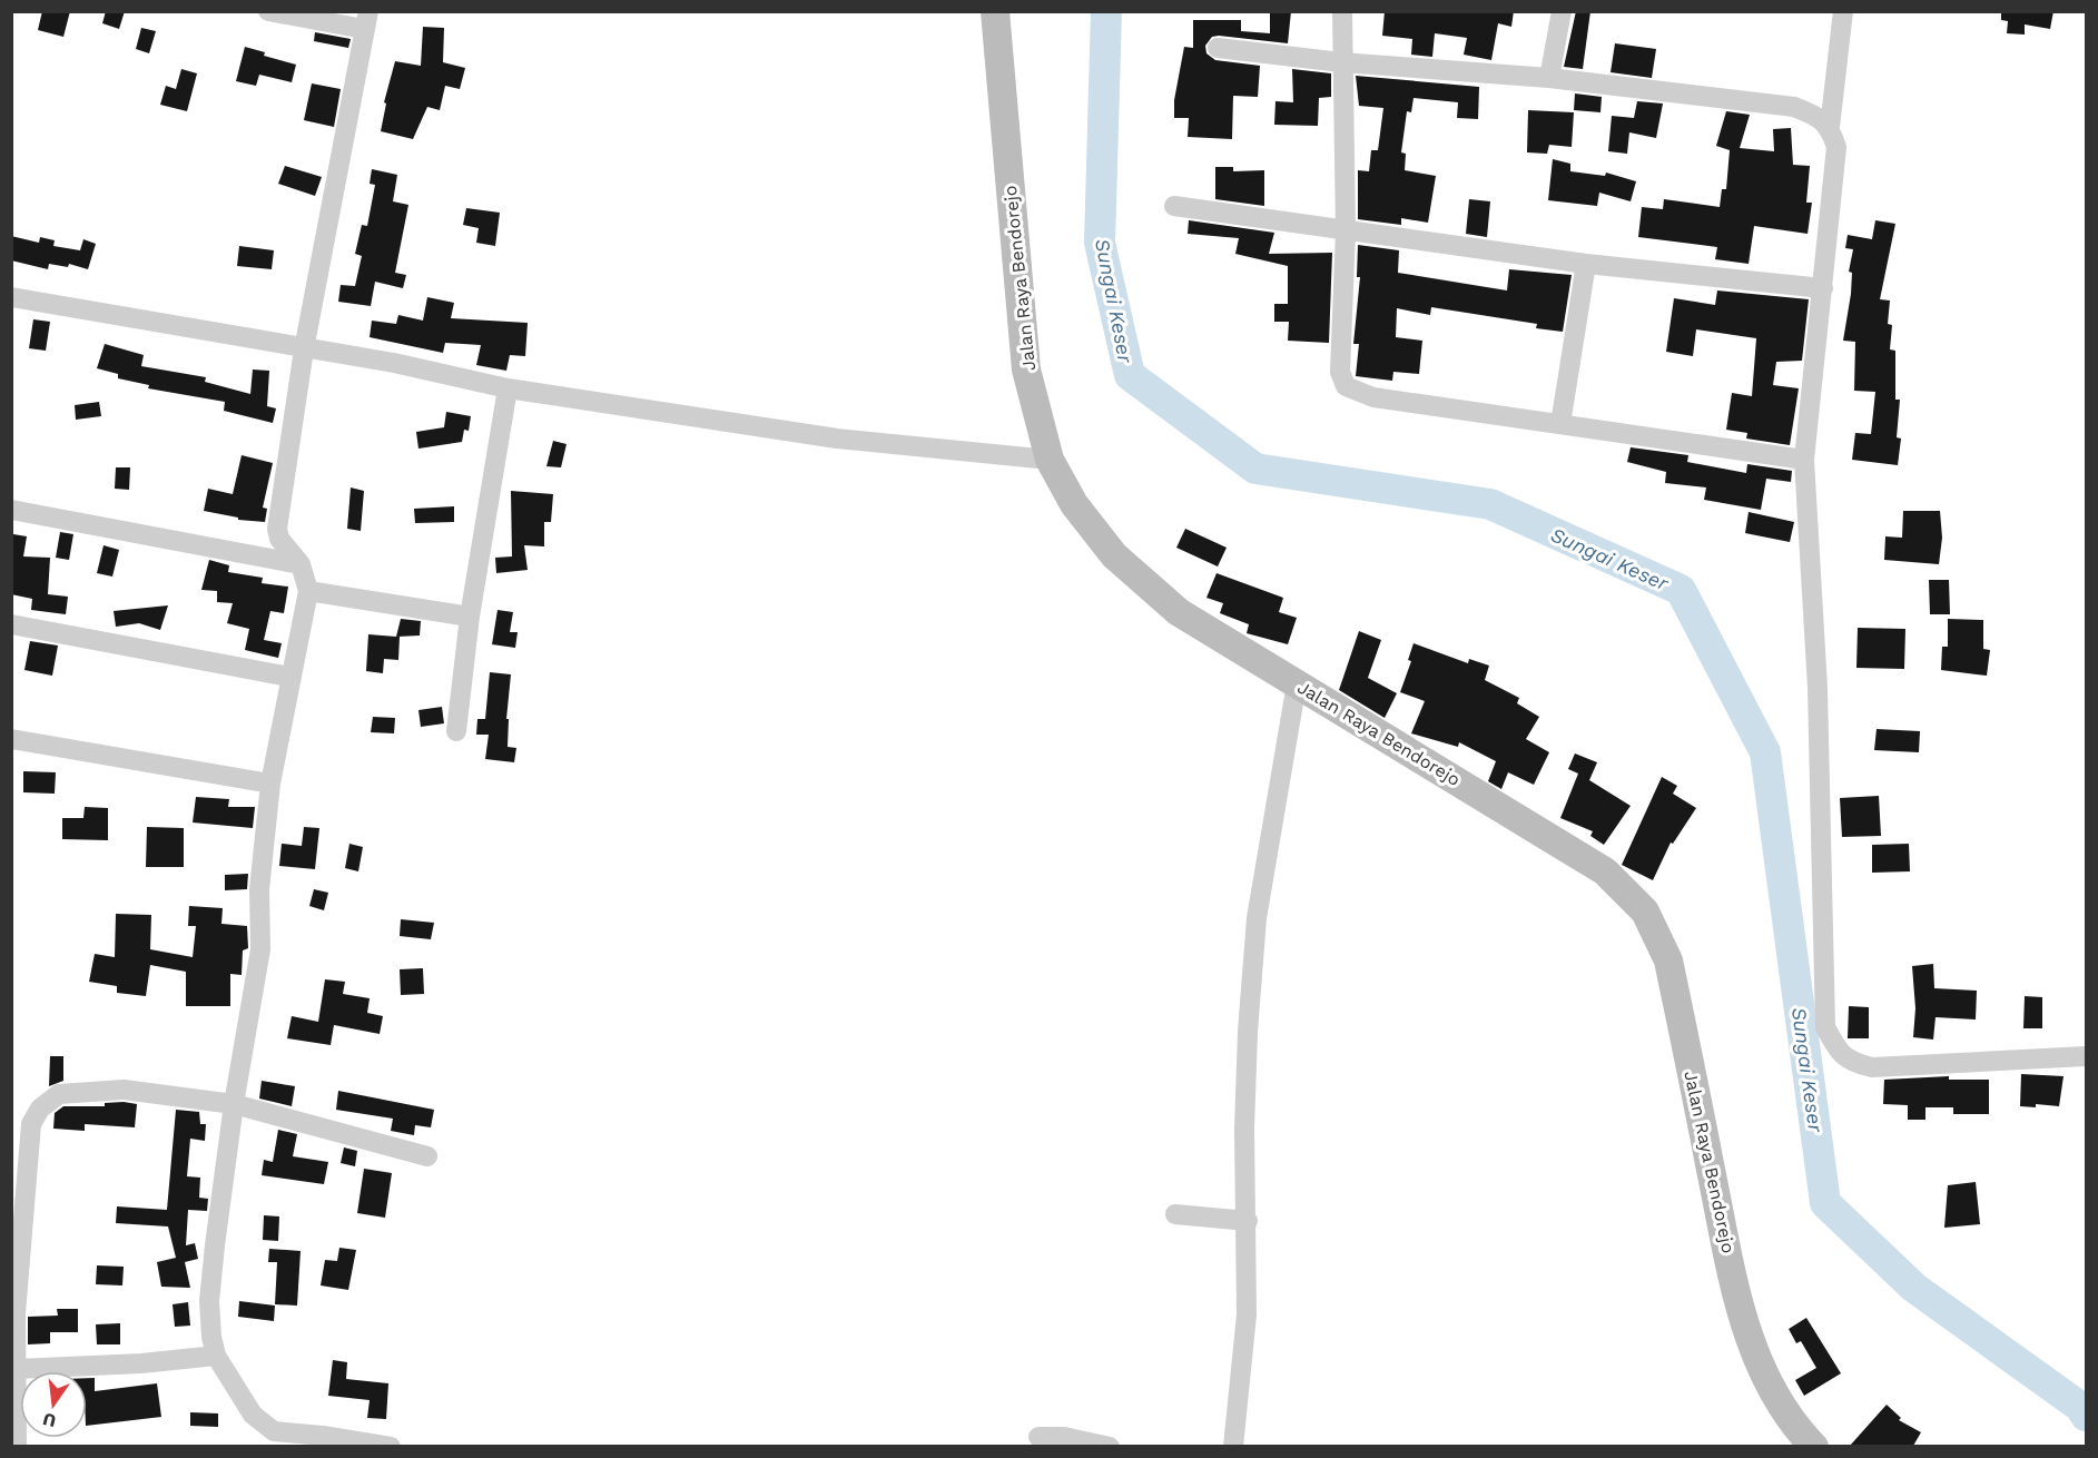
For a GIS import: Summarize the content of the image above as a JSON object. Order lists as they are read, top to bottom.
{
  "streets": {
    "main road": ["Jalan Raya Bendorejo"]
  },
  "water": ["Sungai Keser"],
  "north": "bottom"
}
